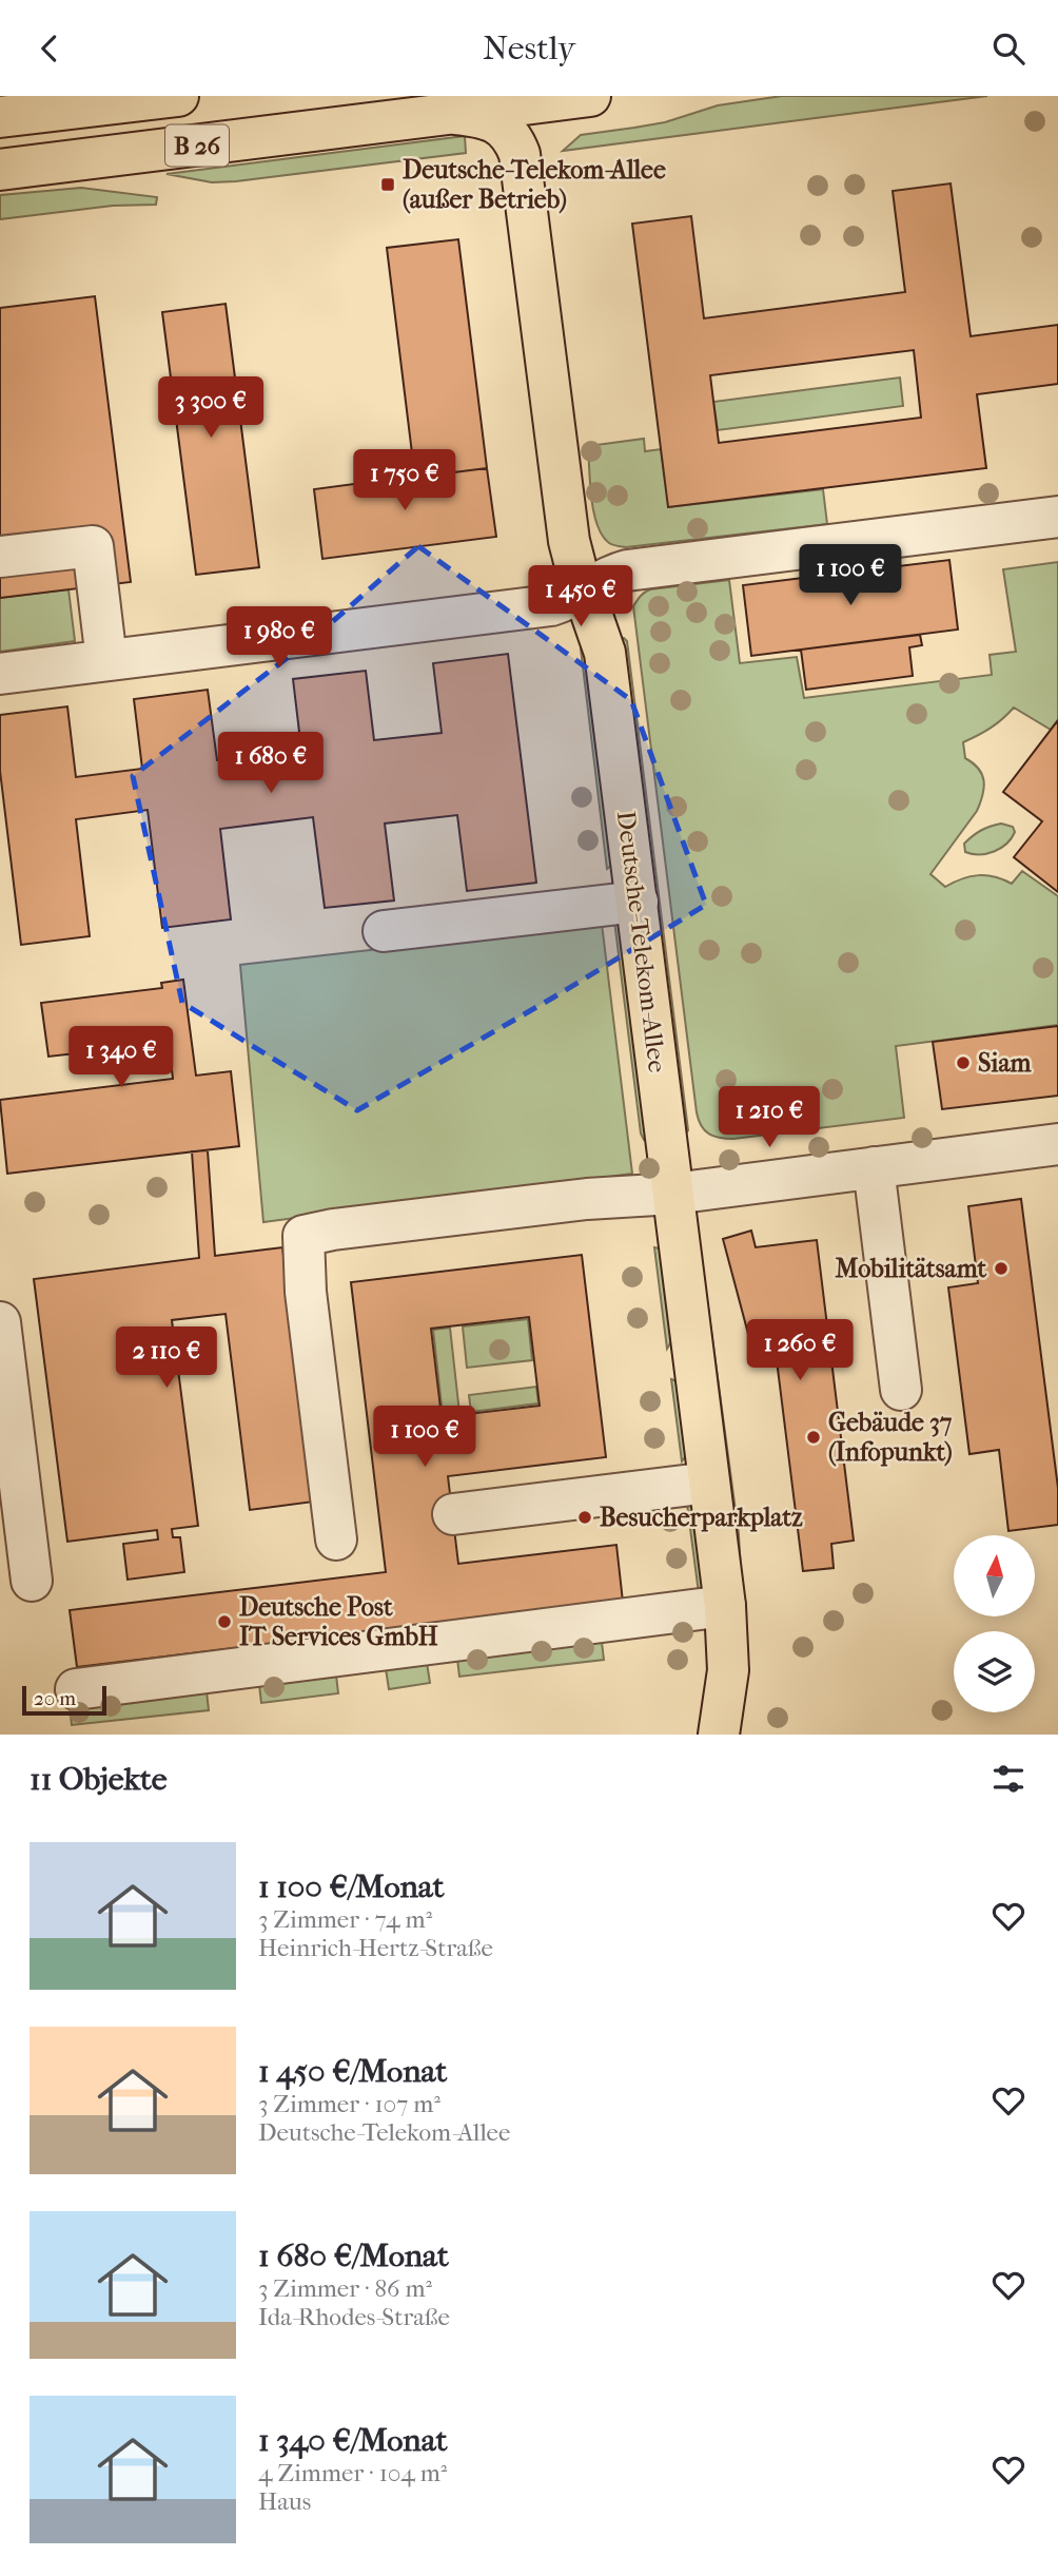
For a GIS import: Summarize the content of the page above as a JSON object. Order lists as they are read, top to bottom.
{
  "streets": {
    "main road": ["B 26", "Deutsche-Telekom-Allee"]
  },
  "crossings": [
    ["B 26", "Deutsche-Telekom-Allee"]
  ],
  "places": {
    "transit": ["Deutsche-Telekom-Allee (außer Betrieb)"],
    "other": [
      "Siam",
      "Mobilitätsamt",
      "Gebäude 37 (Infopunkt)",
      "Besucherparkplatz",
      "Deutsche Post IT Services GmbH"
    ]
  },
  "scale_bar": "20 m",
  "north": "top",
  "page": {
    "header": "Nestly",
    "price": [
      "3 300 €",
      "1 750 €",
      "1 100 €",
      "1 450 €",
      "1 980 €",
      "1 680 €",
      "1 340 €",
      "1 210 €",
      "1 260 €",
      "2 110 €",
      "1 100 €"
    ],
    "scale": "20 m",
    "heading": "11 Objekte",
    "list": [
      {
        "name": "1 100 €/Monat",
        "note": "3 Zimmer · 74 m² · Heinrich-Hertz-Straße"
      },
      {
        "name": "1 450 €/Monat",
        "note": "3 Zimmer · 107 m² · Deutsche-Telekom-Allee"
      },
      {
        "name": "1 680 €/Monat",
        "note": "3 Zimmer · 86 m² · Ida-Rhodes-Straße"
      },
      {
        "name": "1 340 €/Monat",
        "note": "4 Zimmer · 104 m² · Haus"
      }
    ]
  }
}
